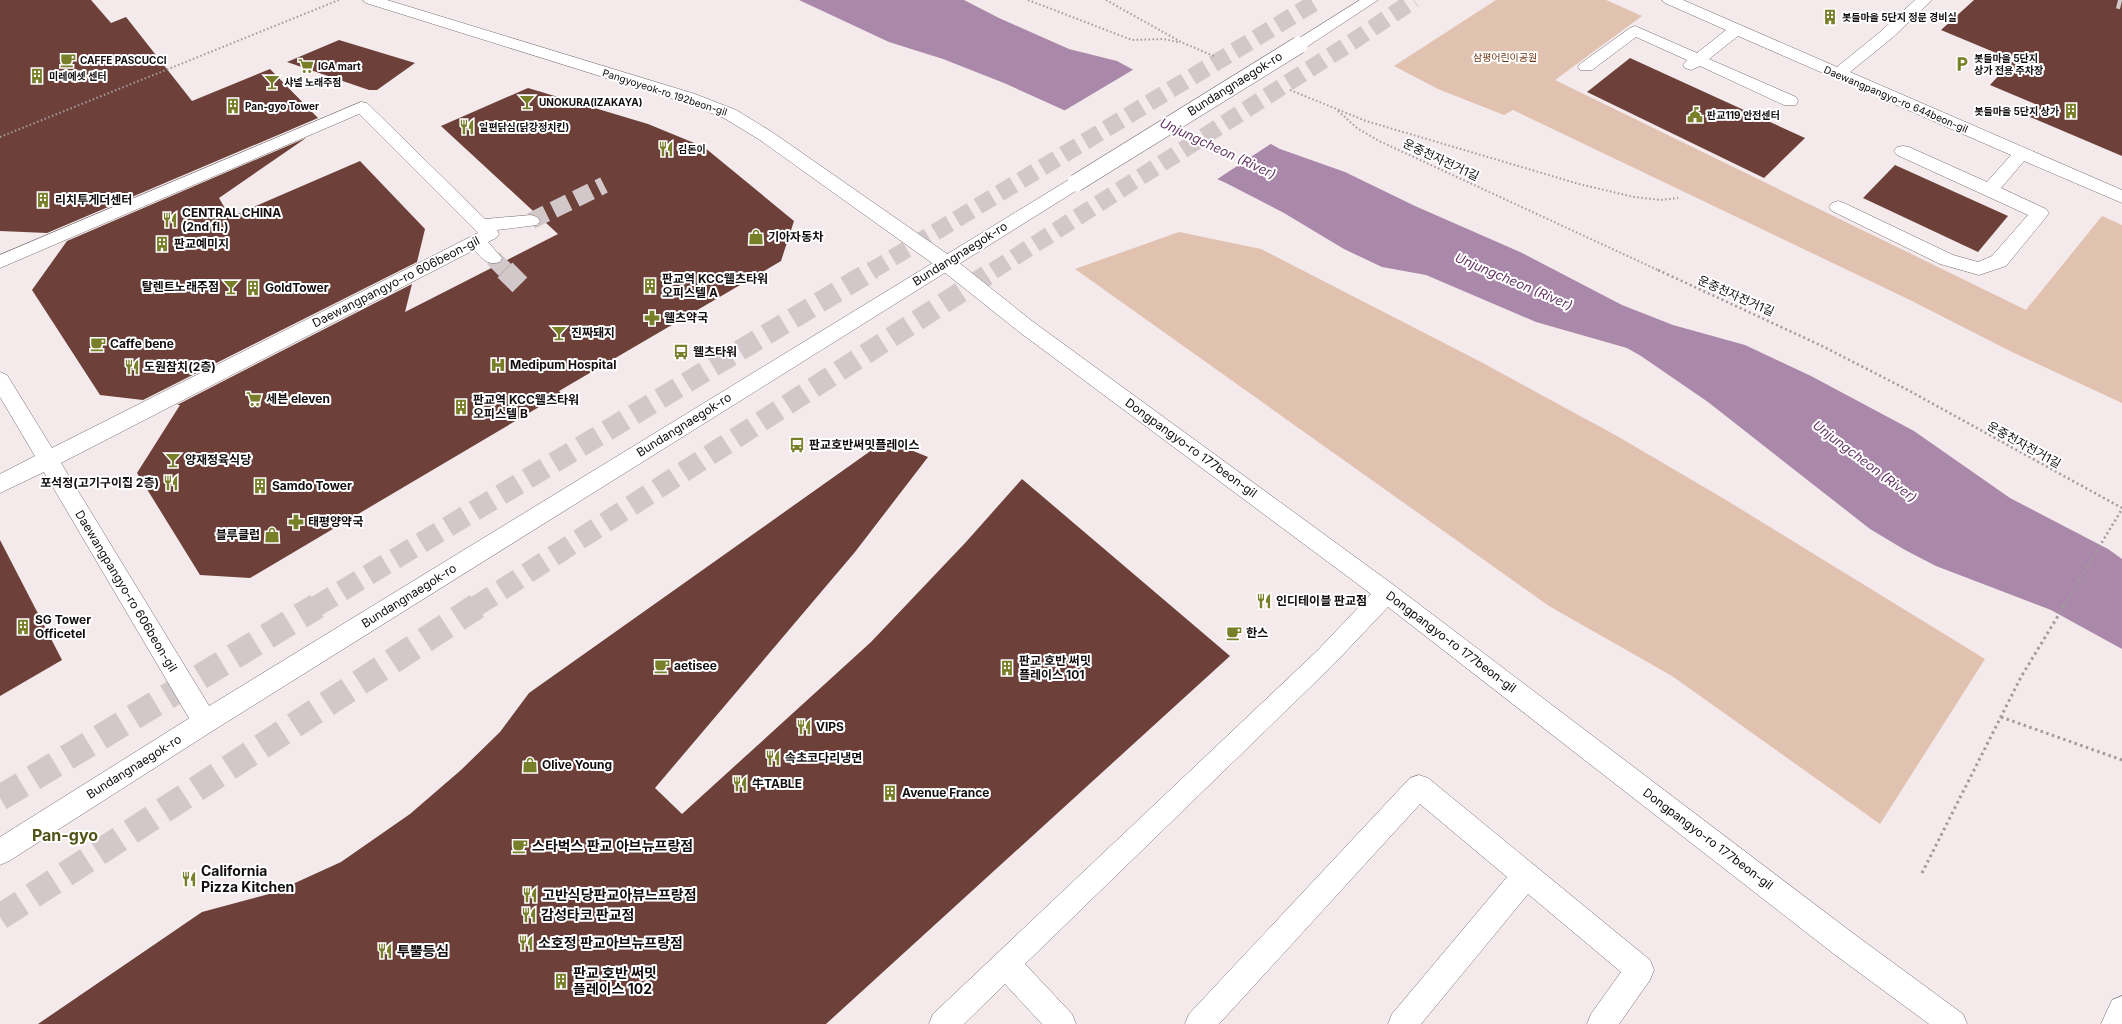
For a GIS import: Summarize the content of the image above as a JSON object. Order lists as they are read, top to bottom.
{
  "streets": {
    "street": [
      "Bundangnaegok-ro",
      "Pangyoyeok-ro 192beon-gil",
      "Daewangpangyo-ro 644beon-gil",
      "Daewangpangyo-ro 606beon-gil",
      "Dongpangyo-ro 177beon-gil"
    ],
    "path": ["운중천자전거1길"]
  },
  "crossings": [
    ["Bundangnaegok-ro", "Pangyoyeok-ro 192beon-gil"],
    ["Bundangnaegok-ro", "Daewangpangyo-ro 606beon-gil"],
    ["Bundangnaegok-ro", "Dongpangyo-ro 177beon-gil"],
    ["Pangyoyeok-ro 192beon-gil", "Dongpangyo-ro 177beon-gil"]
  ],
  "districts": ["Pan-gyo"],
  "water": ["Unjungcheon (River)"],
  "parks": ["삼평어린이공원"],
  "places": {
    "building": [
      "봇들마을 5단지 정문 경비실",
      "미레에셋 센터",
      "Pan-gyo Tower",
      "봇들마을 5단지 상가",
      "리치투게더센터",
      "판교예미지",
      "판교역 KCC웰츠타워 오피스텔 A",
      "GoldTower",
      "판교역 KCC웰츠타워 오피스텔 B",
      "Samdo Tower",
      "SG Tower Officetel",
      "판교 호반 써밋 플레이스 101",
      "Avenue France",
      "판교 호반 써밋 플레이스 102"
    ],
    "cafe": [
      "CAFFE PASCUCCI",
      "Caffe bene",
      "한스",
      "aetisee",
      "스타벅스 판교 아브뉴프랑점"
    ],
    "parking": ["봇들마을 5단지 상가 전용 주차장"],
    "supermarket": ["IGA mart", "세븐 eleven"],
    "bar": [
      "샤넬 노래주점",
      "UNOKURA(IZAKAYA)",
      "탈렌트노래주점",
      "진짜돼지",
      "양재정육식당"
    ],
    "public building": ["판교119 안전센터"],
    "restaurant": [
      "일편닭심(닭강정치킨)",
      "김돈이",
      "CENTRAL CHINA (2nd fl.)",
      "도원참치(2층)",
      "포석정(고기구이집 2층)",
      "인디테이블 판교점",
      "VIPS",
      "속초코다리냉면",
      "牛TABLE",
      "California Pizza Kitchen",
      "고반식당판교아뷰느프랑점",
      "감성타코 판교점",
      "소호정 판교아브뉴프랑점",
      "투뿔등심"
    ],
    "shop": ["기아자동차", "블루클럽", "Olive Young"],
    "pharmacy": ["웰츠약국", "태평양약국"],
    "bus stop": ["웰츠타워", "판교호반써밋플레이스"],
    "hospital": ["Medipum Hospital"]
  }
}
